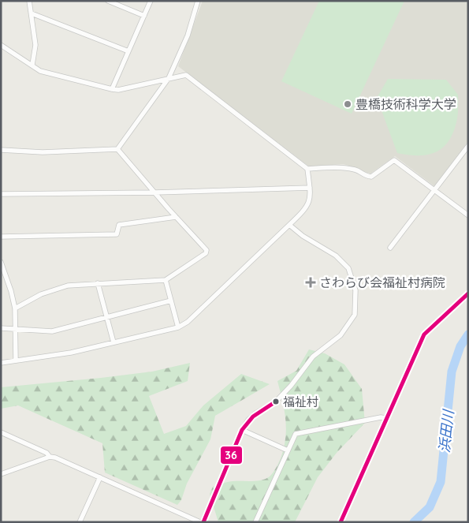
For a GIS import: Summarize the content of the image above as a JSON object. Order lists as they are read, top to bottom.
{
  "water": ["浜田川"],
  "places": {
    "other": ["豊橋技術科学大学", "福祉村"],
    "health": ["さわらび会福祉村病院"]
  },
  "lines": ["transit line 36"]
}
